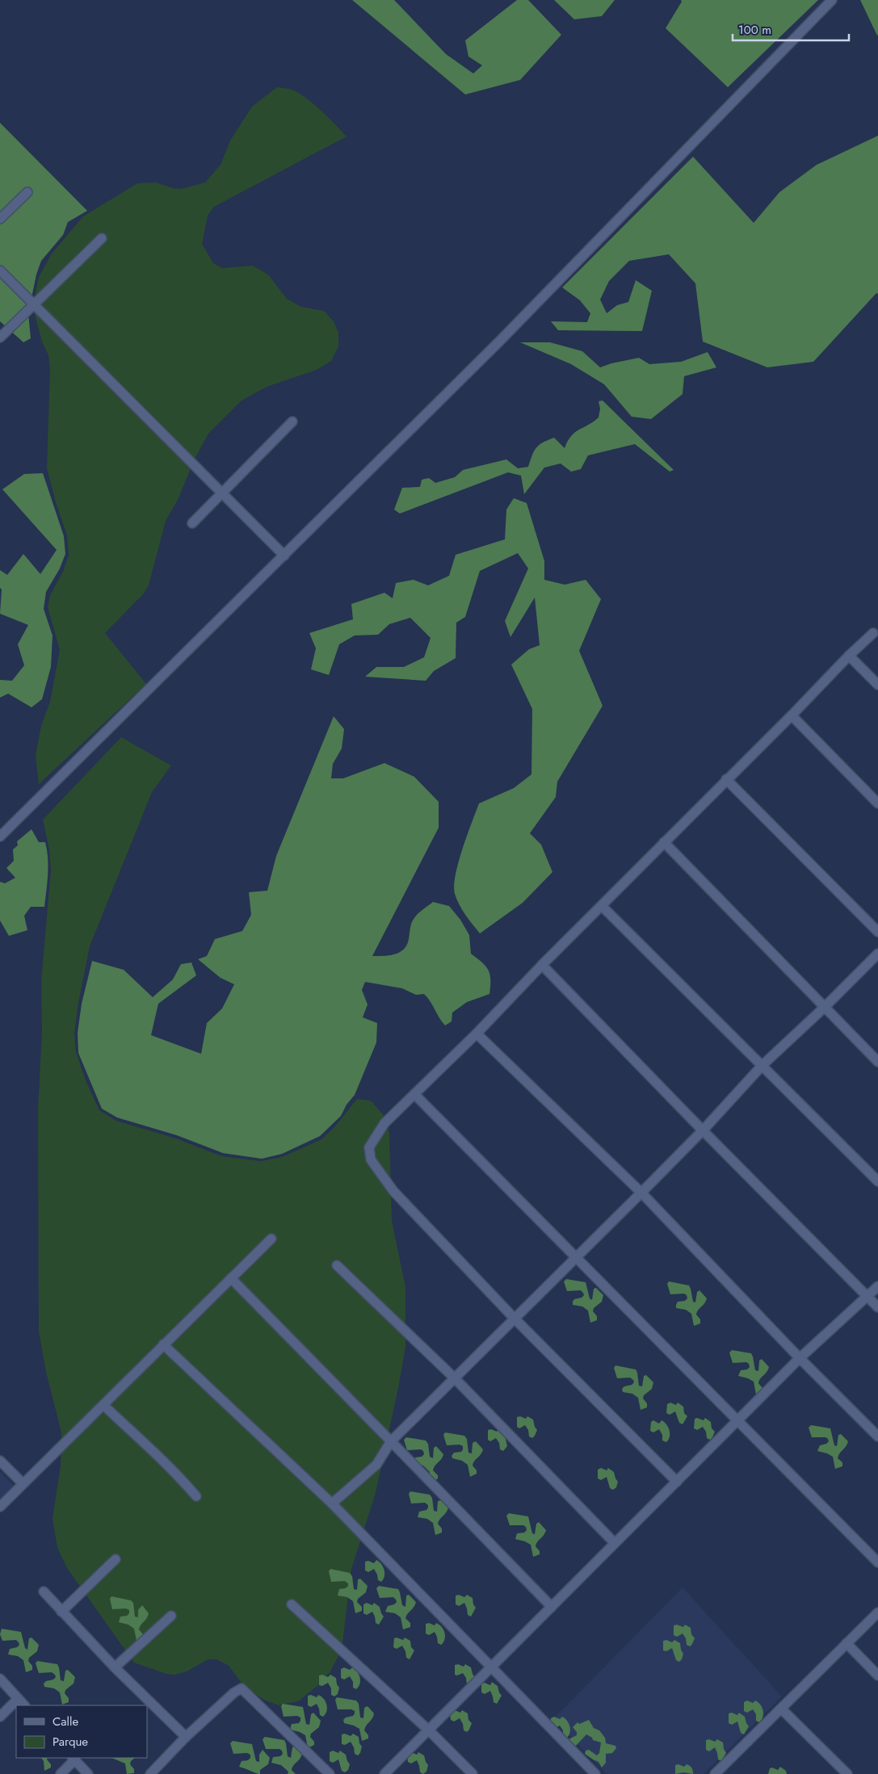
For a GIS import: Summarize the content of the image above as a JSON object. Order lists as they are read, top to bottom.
{
  "legend": ["Calle", "Parque"],
  "scale_bar": "100 m"
}
